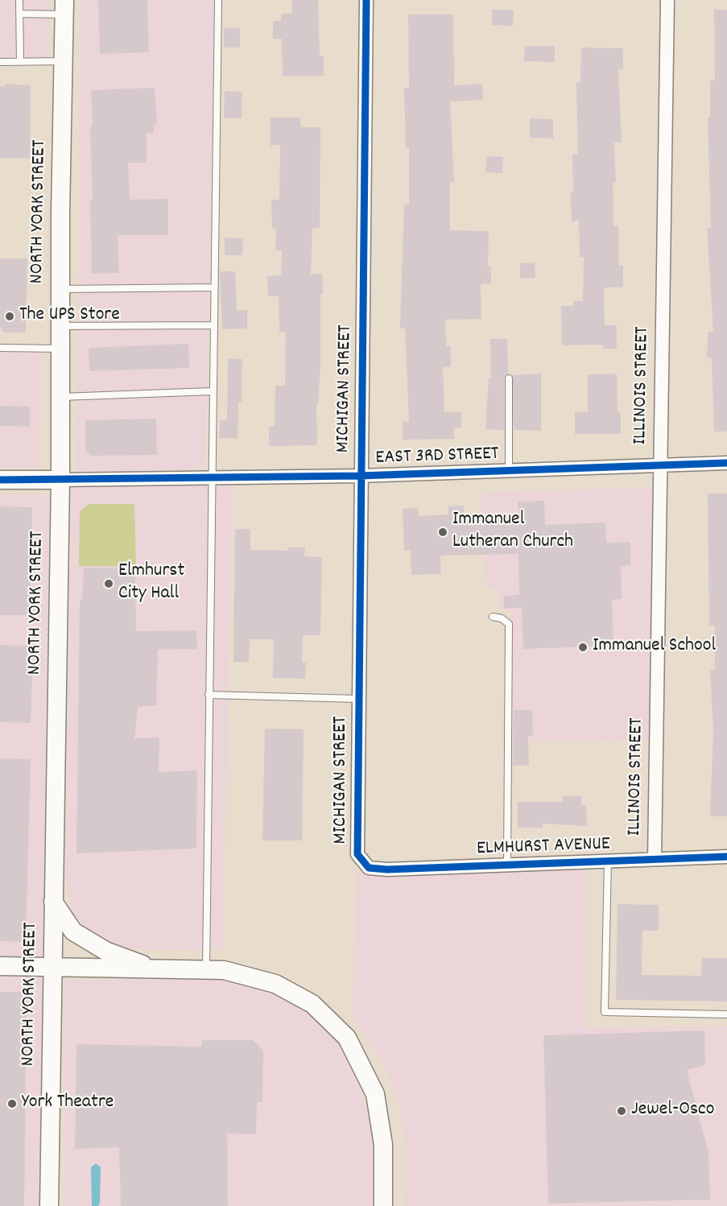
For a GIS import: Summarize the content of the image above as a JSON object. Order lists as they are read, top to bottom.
{
  "streets": {
    "main road": ["NORTH YORK STREET"],
    "street": [
      "ILLINOIS STREET",
      "MICHIGAN STREET",
      "EAST 3RD STREET",
      "ELMHURST AVENUE"
    ]
  },
  "crossings": [
    ["NORTH YORK STREET", "EAST 3RD STREET"],
    ["ILLINOIS STREET", "EAST 3RD STREET"],
    ["ILLINOIS STREET", "ELMHURST AVENUE"],
    ["MICHIGAN STREET", "EAST 3RD STREET"],
    ["MICHIGAN STREET", "ELMHURST AVENUE"]
  ],
  "places": [
    "The UPS Store",
    "Immanuel Lutheran Church",
    "Elmhurst City Hall",
    "Immanuel School",
    "York Theatre",
    "Jewel-Osco"
  ]
}
